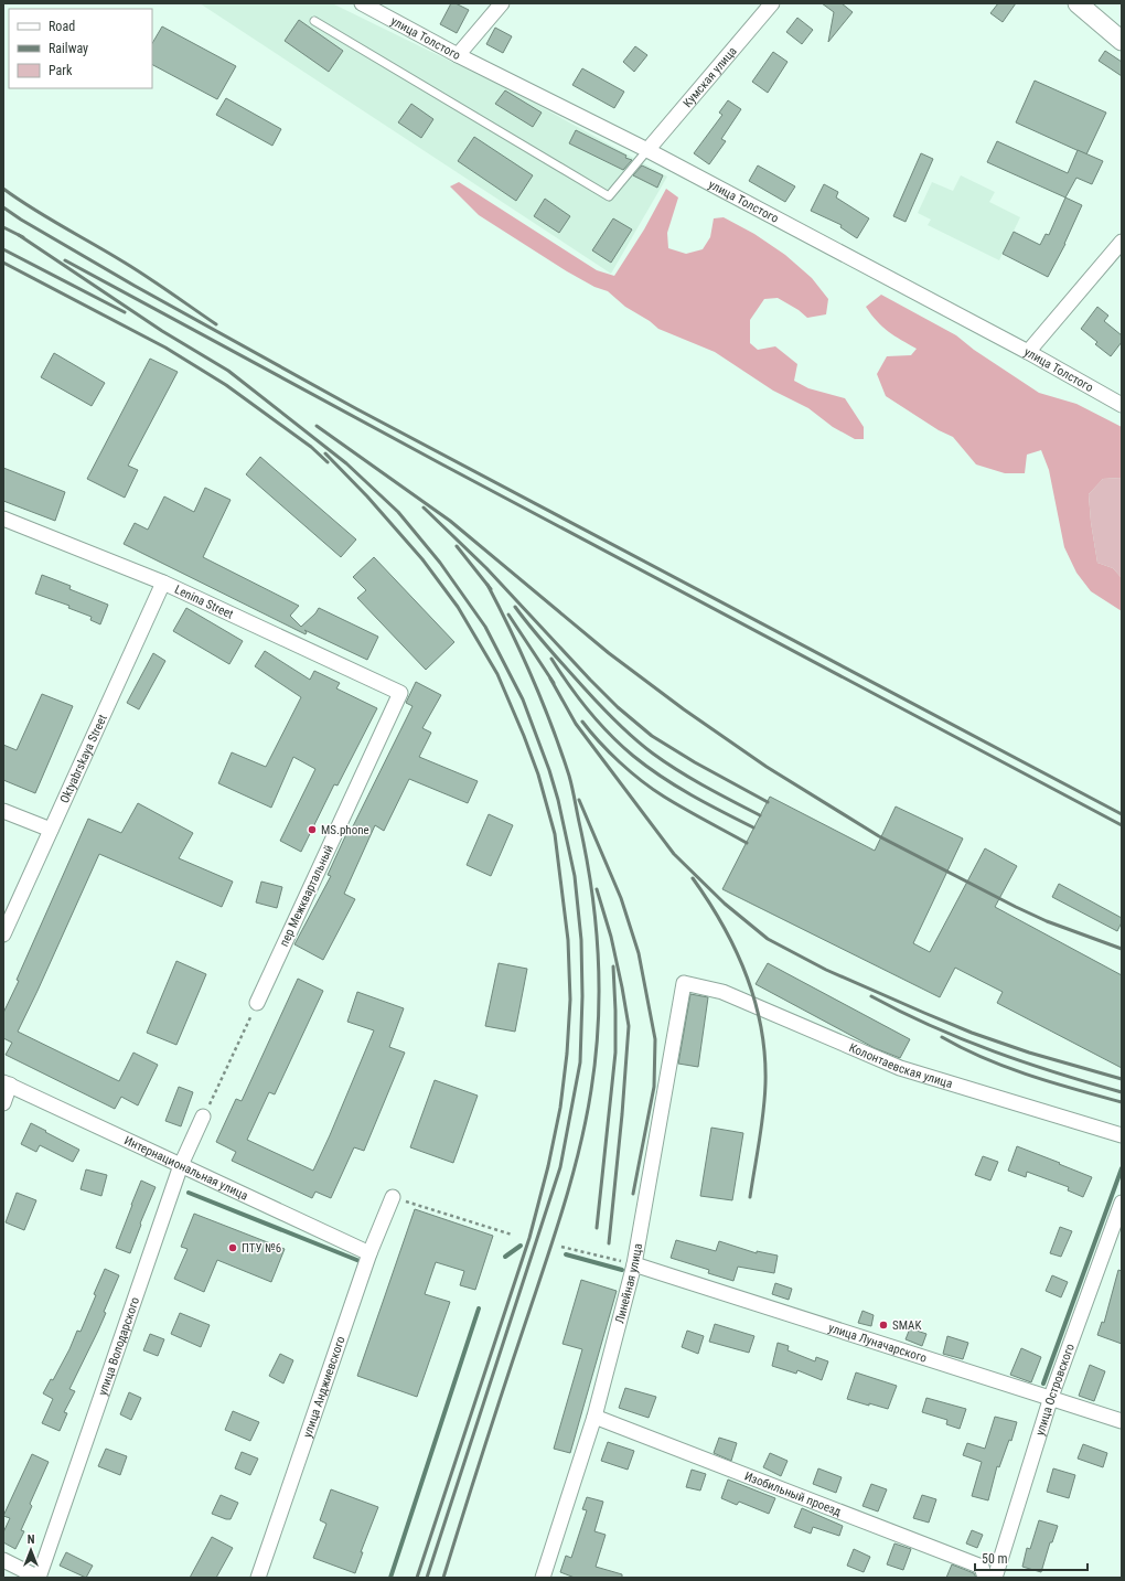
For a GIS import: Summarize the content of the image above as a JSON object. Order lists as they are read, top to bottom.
{
  "streets": {
    "street": [
      "улица Толстого",
      "Кумская улица",
      "Lenina Street",
      "Oktyabrskaya Street",
      "пер Межквартальный",
      "Колонтаевская улица",
      "Интернациональная улица",
      "Линейная улица",
      "улица Луначарского",
      "улица Володарского",
      "улица Анджиевского",
      "улица Островского",
      "Изобильный проезд"
    ]
  },
  "crossings": [
    ["улица Толстого", "Кумская улица"],
    ["Lenina Street", "Oktyabrskaya Street"],
    ["Lenina Street", "пер Межквартальный"],
    ["Колонтаевская улица", "Линейная улица"],
    ["Интернациональная улица", "улица Володарского"],
    ["Интернациональная улица", "улица Анджиевского"],
    ["Линейная улица", "улица Луначарского"],
    ["Линейная улица", "Изобильный проезд"],
    ["улица Луначарского", "улица Островского"]
  ],
  "places": ["MS.phone", "ПТУ №6", "SMAK"],
  "legend": ["Road", "Railway", "Park"],
  "scale_bar": "50 m",
  "north": "top"
}
